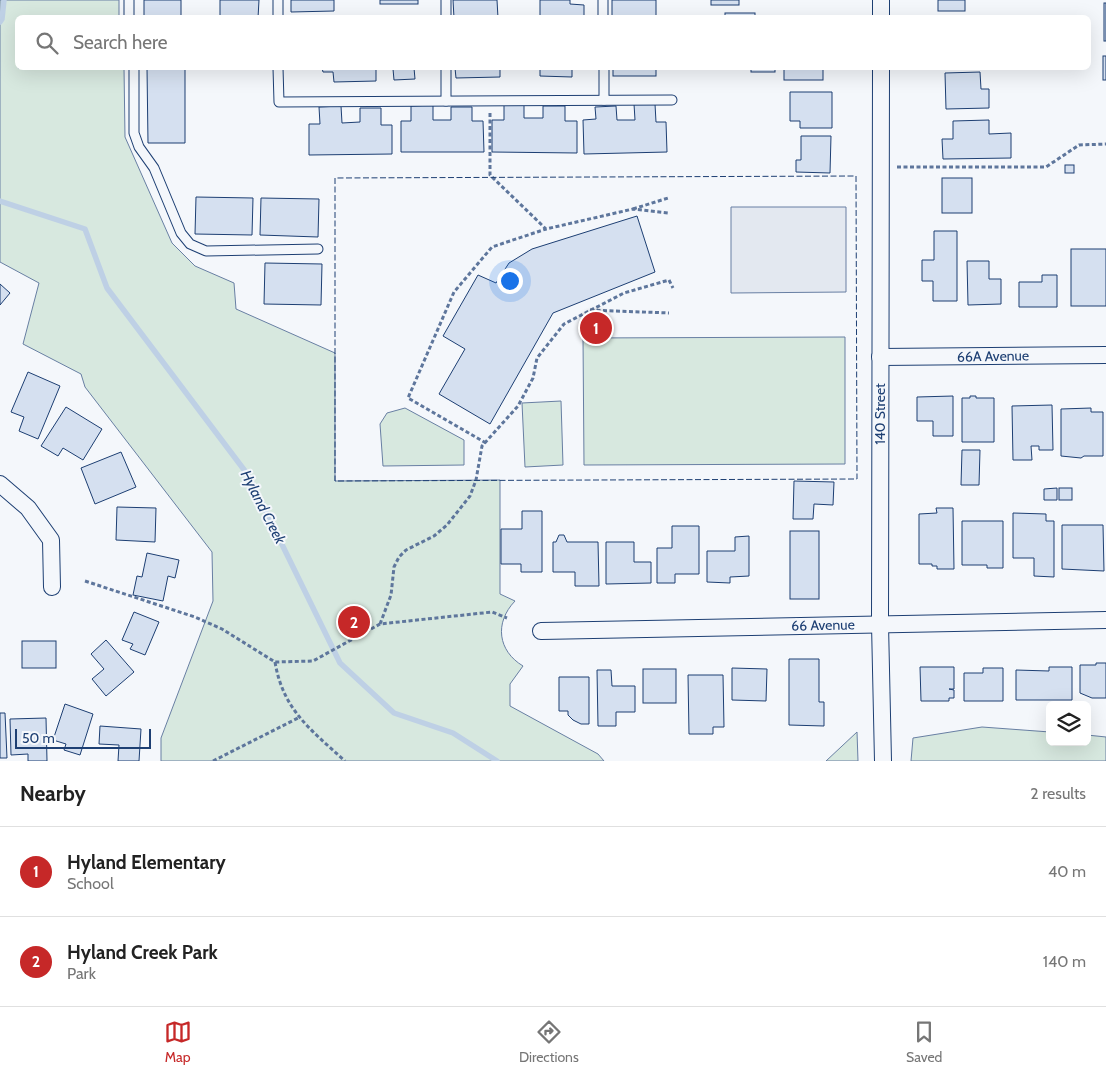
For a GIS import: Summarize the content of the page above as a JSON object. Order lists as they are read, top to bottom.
{
  "streets": {
    "street": ["66A Avenue", "140 Street", "66 Avenue"]
  },
  "crossings": [
    ["66A Avenue", "140 Street"],
    ["140 Street", "66 Avenue"]
  ],
  "water": ["Hyland Creek"],
  "scale_bar": "50 m",
  "page": {
    "search": "Search here",
    "pins": ["1", "2"],
    "scale": "50 m",
    "heading": ["Nearby", "2 results"],
    "list": [
      {
        "mark": "1",
        "name": "Hyland Elementary",
        "note": "School",
        "value": "40 m"
      },
      {
        "mark": "2",
        "name": "Hyland Creek Park",
        "note": "Park",
        "value": "140 m"
      }
    ],
    "nav": ["Map", "Directions", "Saved"]
  }
}
